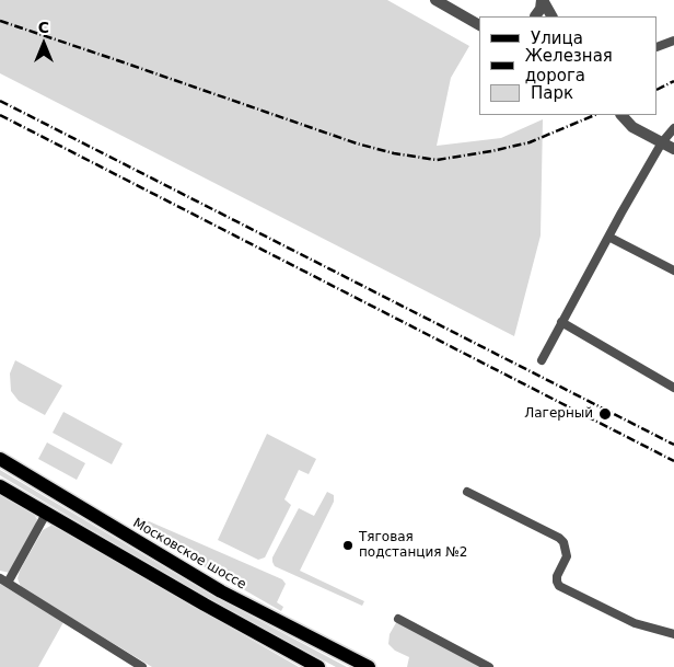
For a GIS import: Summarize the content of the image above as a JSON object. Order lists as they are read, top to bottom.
{
  "streets": {
    "main road": ["Московское шоссе"]
  },
  "places": ["Лагерный", "Тяговая подстанция №2"],
  "legend": ["Улица", "Железная дорога", "Парк"],
  "north": "top"
}
